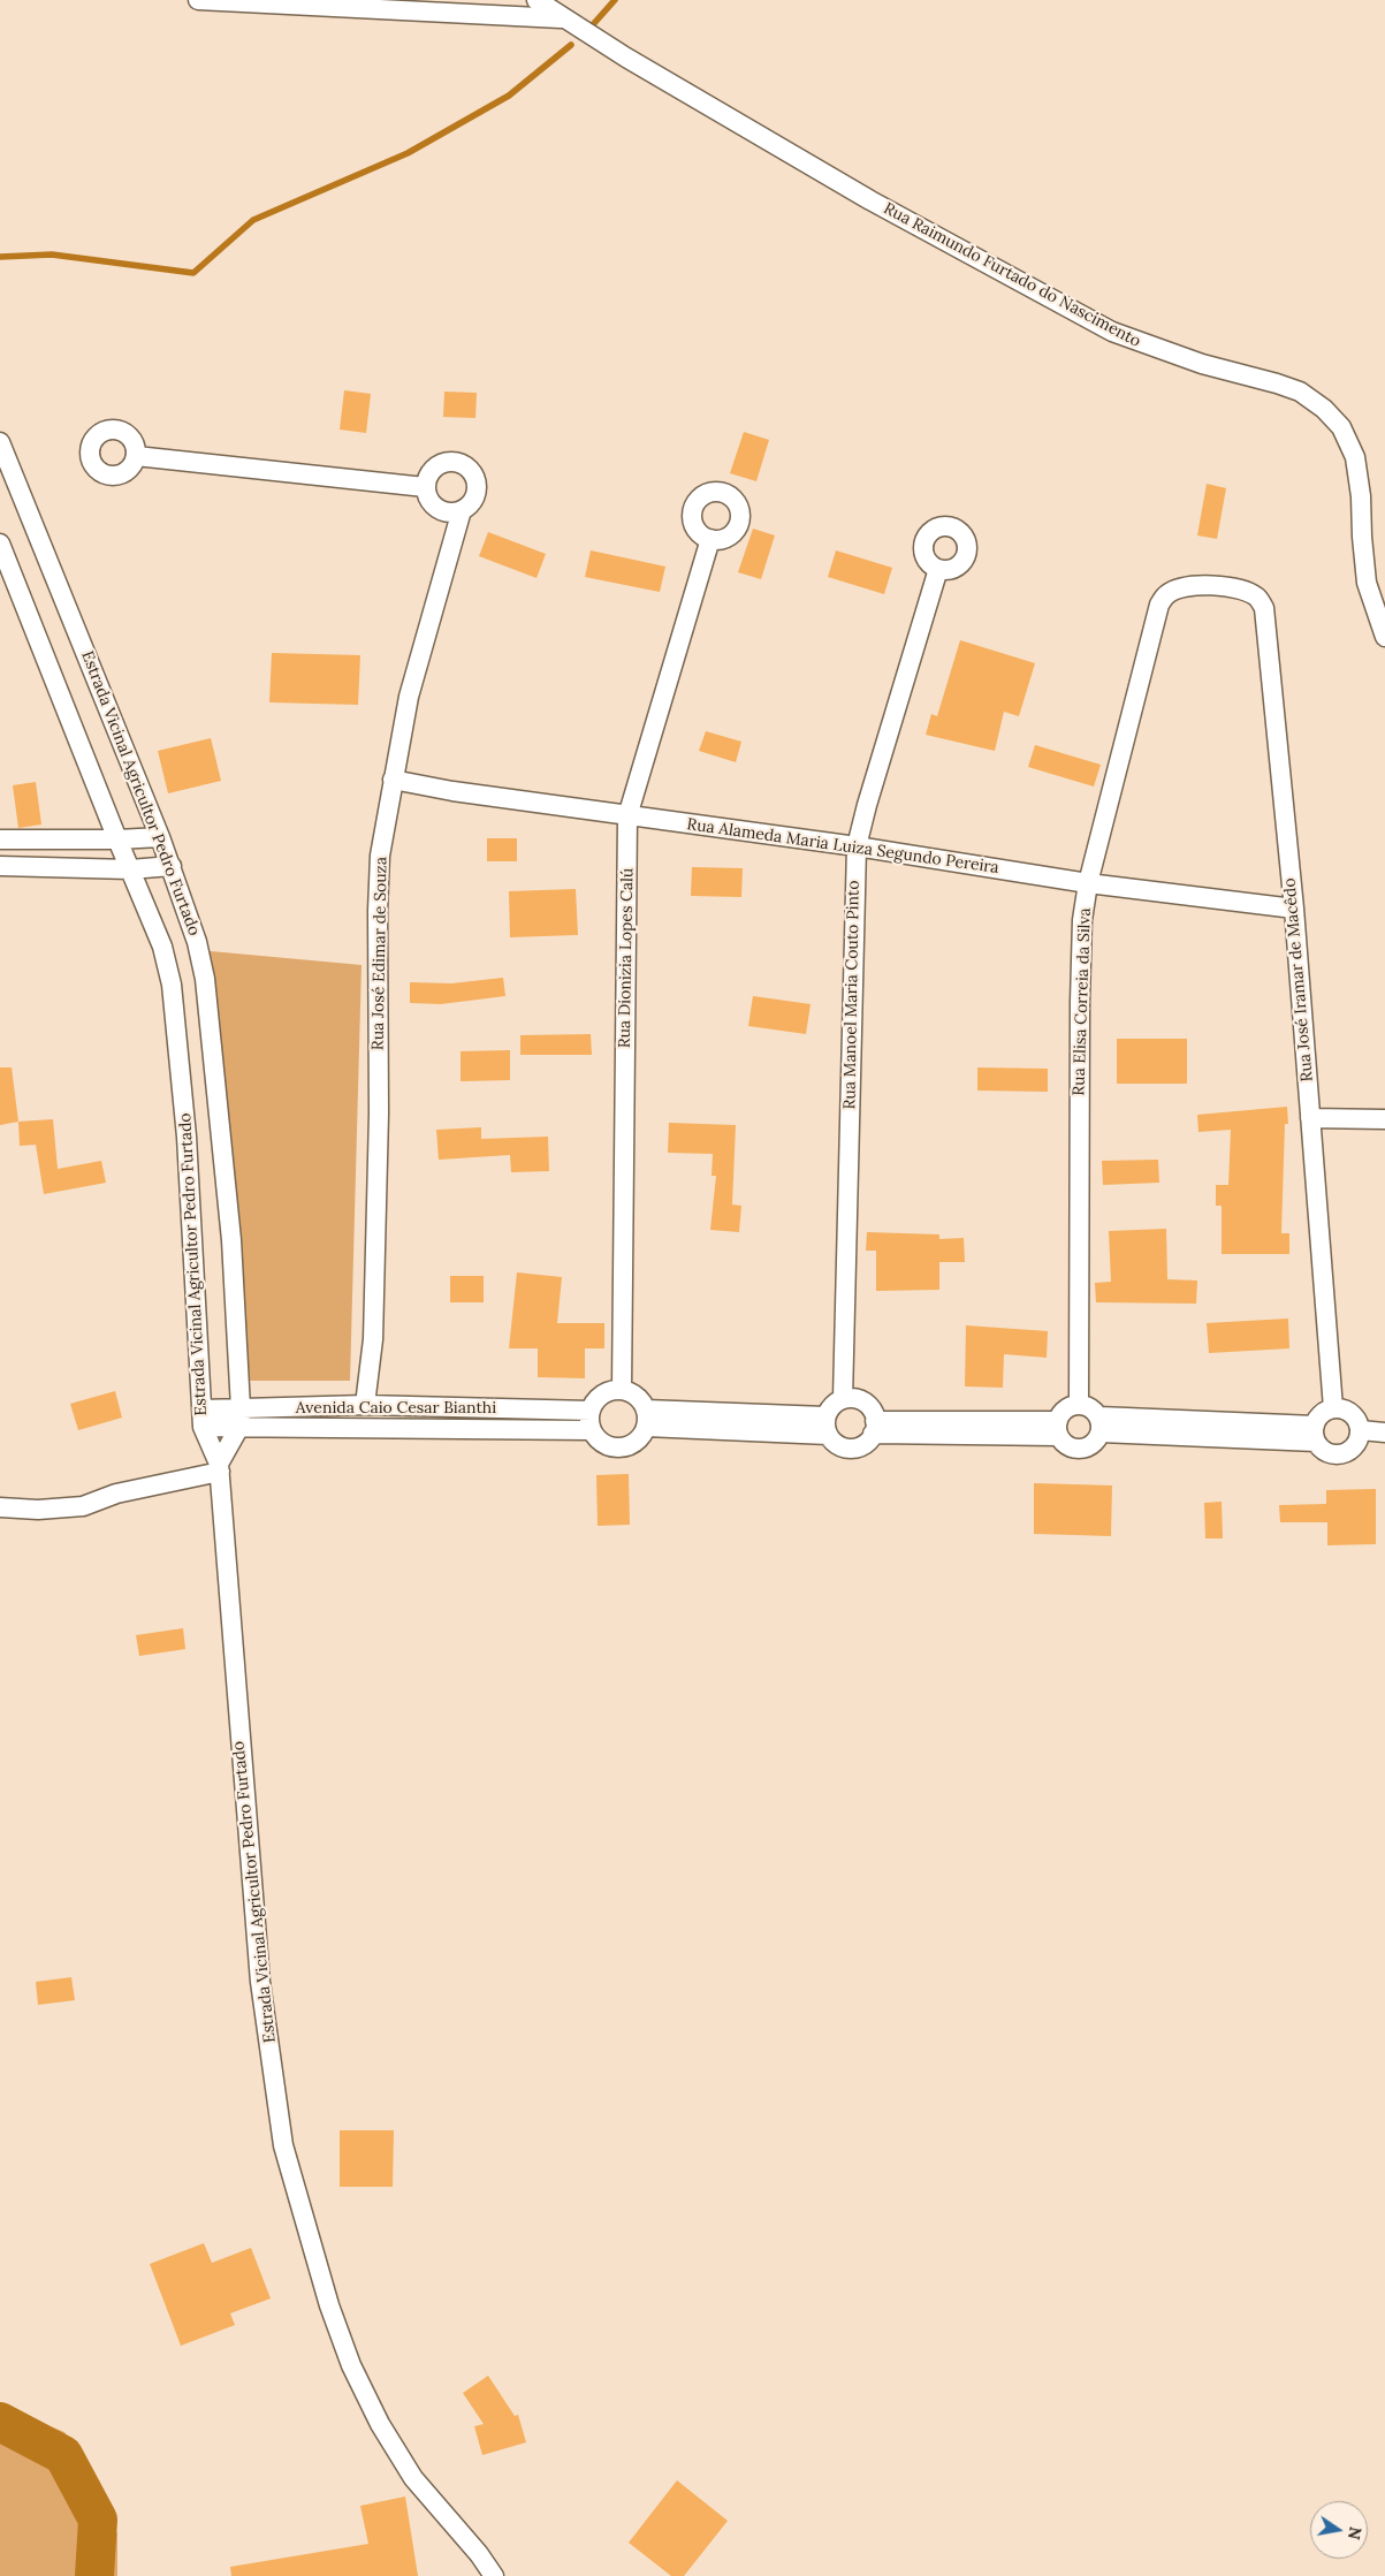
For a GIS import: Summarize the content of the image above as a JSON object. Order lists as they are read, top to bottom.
{
  "streets": {
    "street": [
      "Rua Raimundo Furtado do Nascimento",
      "Estrada Vicinal Agricultor Pedro Furtado",
      "Rua Alameda Maria Luiza Segundo Pereira",
      "Rua José Edimar de Souza",
      "Rua Dionizia Lopes Calú",
      "Rua José Iramar de Macêdo",
      "Rua Manoel Maria Couto Pinto",
      "Rua Elisa Correia da Silva",
      "Avenida Caio Cesar Bianthi"
    ]
  },
  "crossings": [
    ["Estrada Vicinal Agricultor Pedro Furtado", "Avenida Caio Cesar Bianthi"],
    ["Rua Alameda Maria Luiza Segundo Pereira", "Rua José Edimar de Souza"],
    ["Rua Alameda Maria Luiza Segundo Pereira", "Rua Dionizia Lopes Calú"],
    ["Rua Alameda Maria Luiza Segundo Pereira", "Rua José Iramar de Macêdo"],
    ["Rua Alameda Maria Luiza Segundo Pereira", "Rua Manoel Maria Couto Pinto"],
    ["Rua Alameda Maria Luiza Segundo Pereira", "Rua Elisa Correia da Silva"],
    ["Rua José Edimar de Souza", "Avenida Caio Cesar Bianthi"],
    ["Rua Dionizia Lopes Calú", "Avenida Caio Cesar Bianthi"],
    ["Rua José Iramar de Macêdo", "Rua Elisa Correia da Silva"]
  ],
  "north": "right"
}
